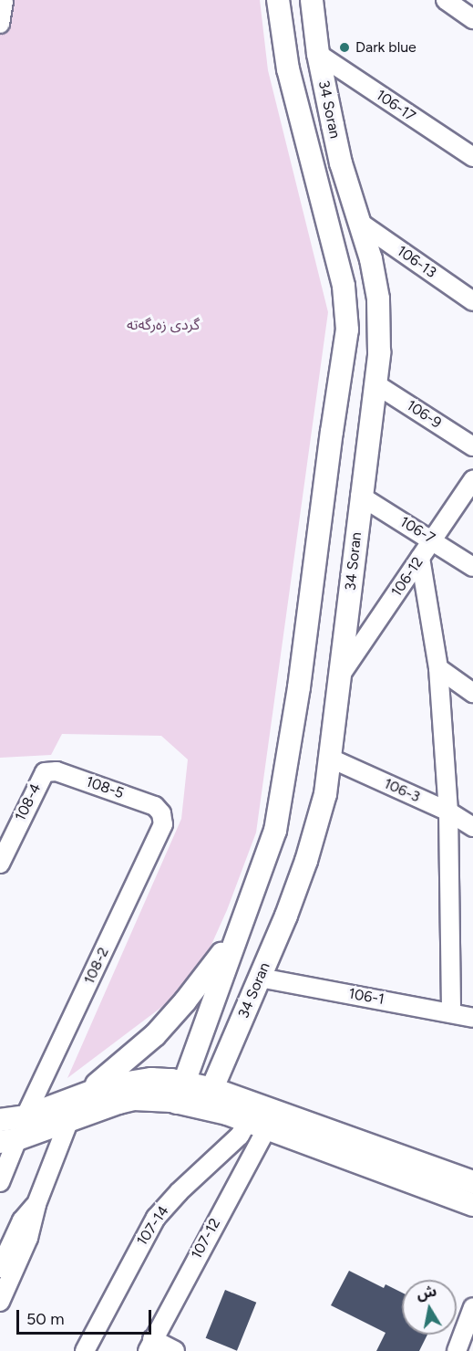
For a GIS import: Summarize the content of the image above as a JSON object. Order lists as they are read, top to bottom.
{
  "streets": {
    "main road": ["34 Soran"],
    "street": [
      "106-17",
      "106-13",
      "106-9",
      "106-7",
      "106-12",
      "108-5",
      "106-3",
      "108-4",
      "108-2",
      "106-1",
      "107-14",
      "107-12"
    ]
  },
  "crossings": [
    ["106-17", "34 Soran"],
    ["34 Soran", "106-13"],
    ["34 Soran", "106-9"],
    ["34 Soran", "106-7"],
    ["34 Soran", "106-12"],
    ["34 Soran", "106-3"],
    ["34 Soran", "106-1"],
    ["106-7", "106-12"],
    ["108-5", "108-4"],
    ["108-5", "108-2"],
    ["107-14", "107-12"]
  ],
  "parks": ["گردی زەرگەتە"],
  "places": ["Dark blue"],
  "scale_bar": "50 m",
  "north": "top"
}
